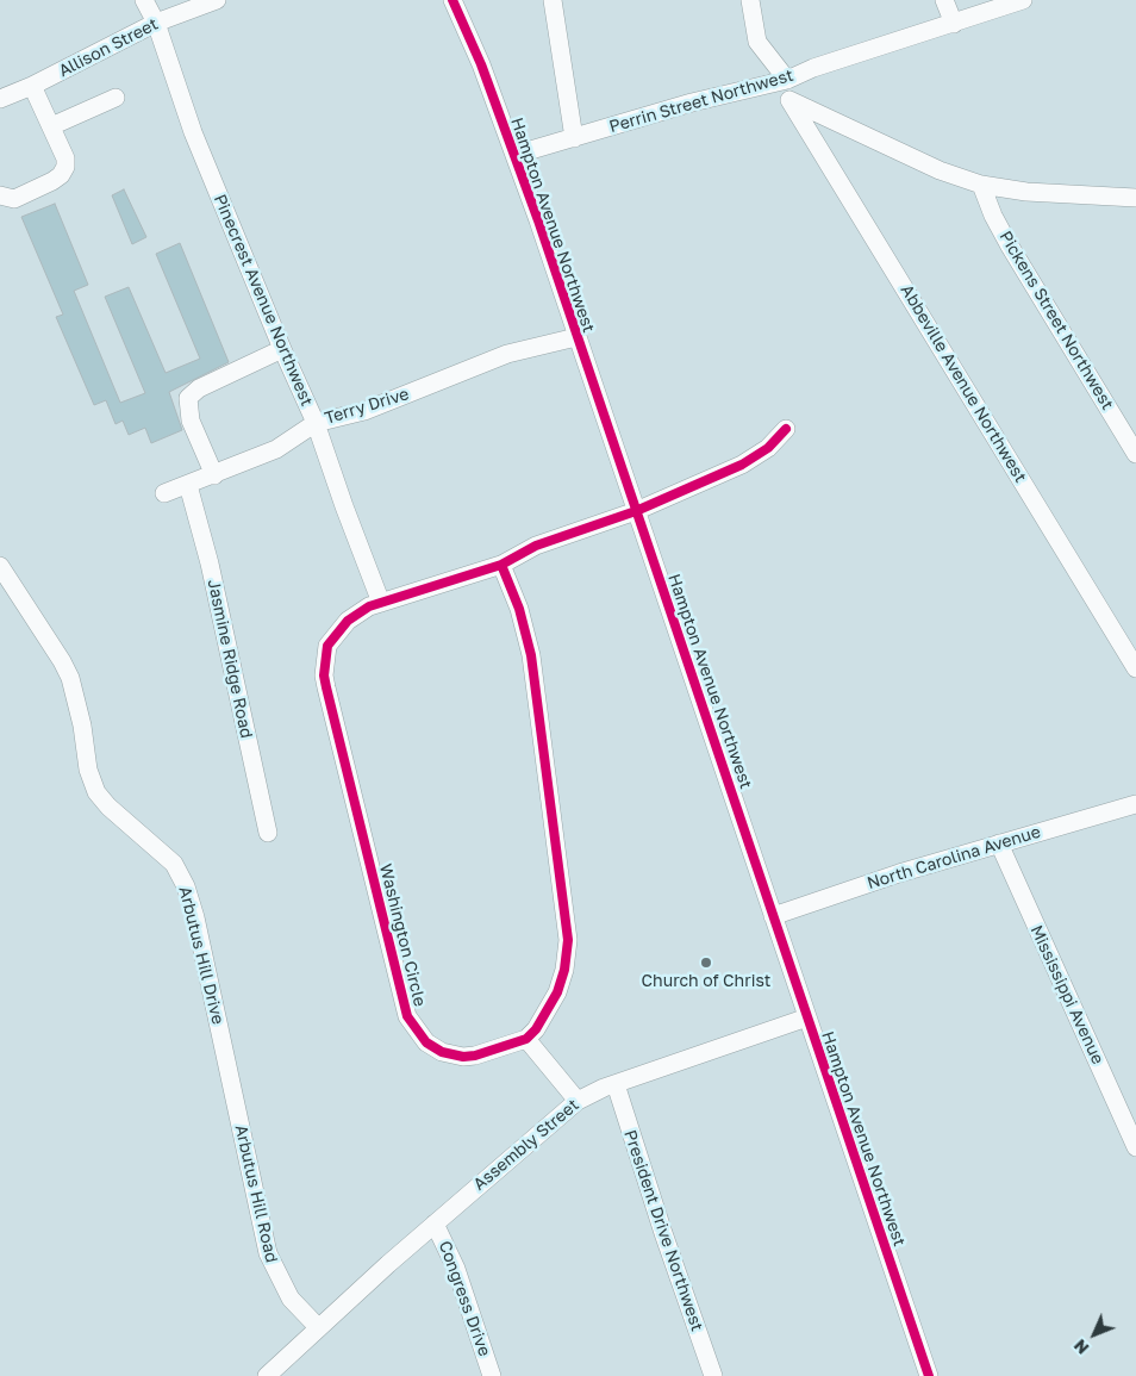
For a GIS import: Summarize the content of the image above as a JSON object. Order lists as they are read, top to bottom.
{
  "streets": {
    "street": [
      "Allison Street",
      "Perrin Street Northwest",
      "Hampton Avenue Northwest",
      "Pinecrest Avenue Northwest",
      "Pickens Street Northwest",
      "Abbeville Avenue Northwest",
      "Terry Drive",
      "Jasmine Ridge Road",
      "North Carolina Avenue",
      "Washington Circle",
      "Arbutus Hill Drive",
      "Mississippi Avenue",
      "Assembly Street",
      "Arbutus Hill Road",
      "President Drive Northwest",
      "Congress Drive"
    ]
  },
  "crossings": [
    ["Allison Street", "Pinecrest Avenue Northwest"],
    ["Perrin Street Northwest", "Hampton Avenue Northwest"],
    ["Hampton Avenue Northwest", "Terry Drive"],
    ["Hampton Avenue Northwest", "North Carolina Avenue"],
    ["Hampton Avenue Northwest", "Washington Circle"],
    ["Hampton Avenue Northwest", "Assembly Street"],
    ["Pinecrest Avenue Northwest", "Terry Drive"],
    ["Pinecrest Avenue Northwest", "Washington Circle"],
    ["Terry Drive", "Jasmine Ridge Road"],
    ["North Carolina Avenue", "Mississippi Avenue"],
    ["Arbutus Hill Drive", "Arbutus Hill Road"],
    ["Assembly Street", "Arbutus Hill Road"],
    ["Assembly Street", "President Drive Northwest"],
    ["Assembly Street", "Congress Drive"]
  ],
  "places": ["Church of Christ"],
  "north": "bottom left"
}
